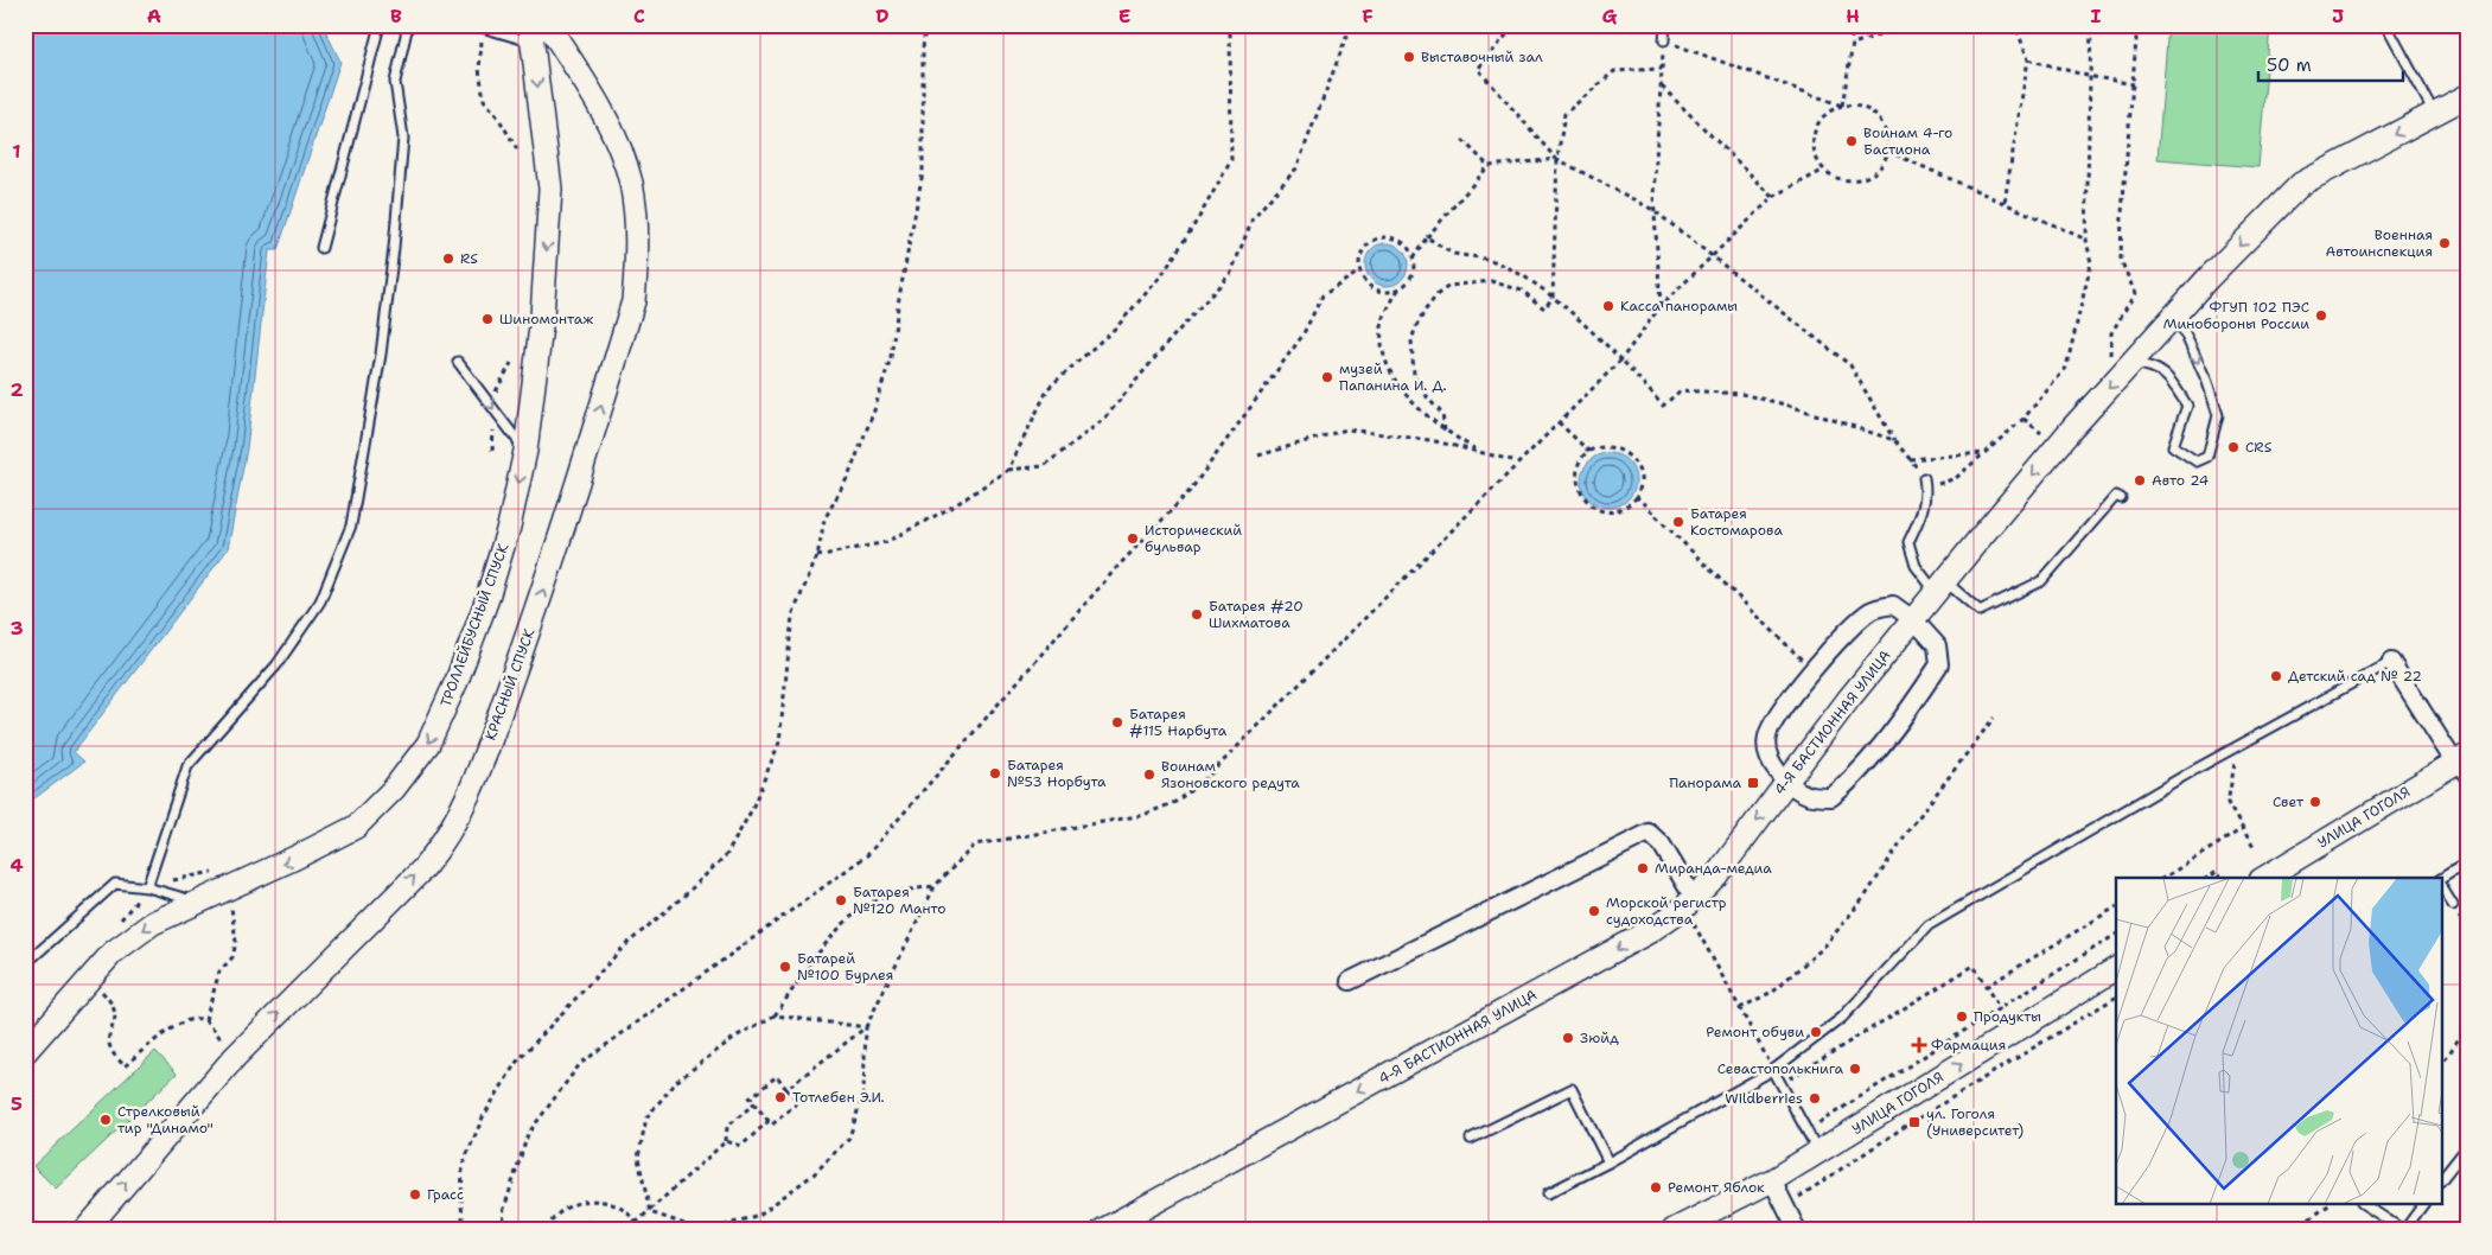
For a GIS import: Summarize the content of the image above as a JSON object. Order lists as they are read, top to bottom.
{
  "streets": {
    "main road": [
      "ТРОЛЛЕЙБУСНЫЙ СПУСК",
      "КРАСНЫЙ СПУСК",
      "4-Я БАСТИОННАЯ УЛИЦА",
      "УЛИЦА ГОГОЛЯ"
    ]
  },
  "one_way": [
    "ТРОЛЛЕЙБУСНЫЙ СПУСК",
    "КРАСНЫЙ СПУСК",
    "4-Я БАСТИОННАЯ УЛИЦА",
    "УЛИЦА ГОГОЛЯ"
  ],
  "places": {
    "other": [
      "Выставочный зал",
      "Воинам 4-го Бастиона",
      "Военная Автоинспекция",
      "RS",
      "Касса панорамы",
      "ФГУП 102 ПЭС Минобороны России",
      "Шиномонтаж",
      "музей Папанина И. Д.",
      "CRS",
      "Авто 24",
      "Батарея Костомарова",
      "Исторический бульвар",
      "Батарея #20 Шихматова",
      "Детский сад № 22",
      "Батарея #115 Нарбута",
      "Батарея №53 Норбута",
      "Воинам Язоновского редута",
      "Свет",
      "Миранда-медиа",
      "Батарея №120 Манто",
      "Морской регистр судоходства",
      "Батарей №100 Бурлея",
      "Продукты",
      "Ремонт обуви",
      "Зюйд",
      "Севастополькнига",
      "Тотлебен Э.И.",
      "Wildberries",
      "Стрелковый тир \"Динамо\"",
      "Ремонт Яблок",
      "Грасс"
    ],
    "transit": ["Панорама", "ул. Гоголя (Университет)"],
    "health": ["Фармация"]
  },
  "scale_bar": "50 m",
  "grid": {
    "columns": [
      "A",
      "B",
      "C",
      "D",
      "E",
      "F",
      "G",
      "H",
      "I",
      "J"
    ],
    "rows": [
      "1",
      "2",
      "3",
      "4",
      "5"
    ]
  }
}
